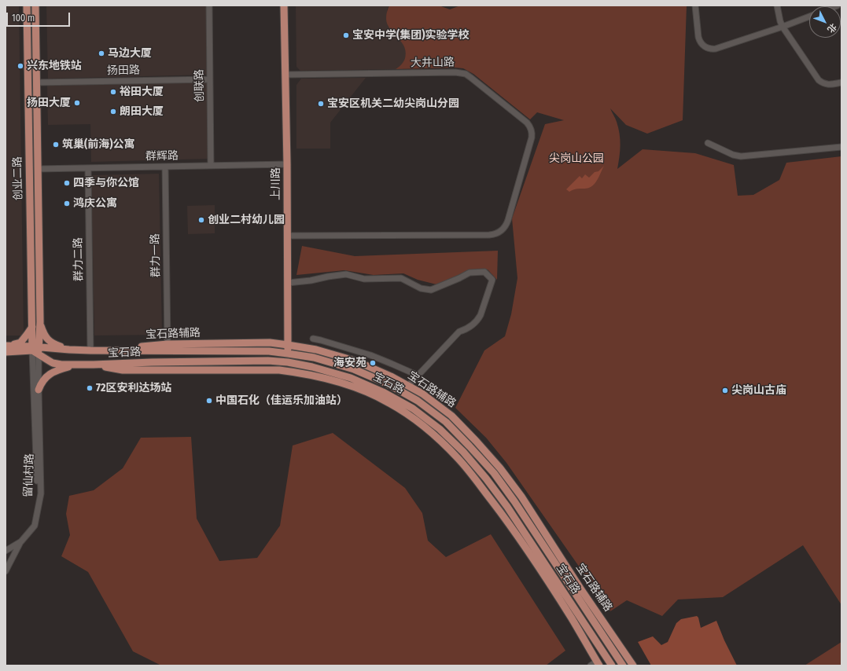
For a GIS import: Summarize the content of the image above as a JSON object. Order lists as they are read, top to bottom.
{
  "streets": {
    "main road": [
      "创业二路",
      "上川路",
      "宝石路辅路",
      "宝石路"
    ],
    "street": [
      "大井山路",
      "扬田路",
      "创联路",
      "群辉路",
      "群力一路",
      "群力二路",
      "留仙村路"
    ]
  },
  "crossings": [
    ["大井山路", "上川路"],
    ["扬田路", "创联路"],
    ["扬田路", "创业二路"],
    ["创联路", "群辉路"],
    ["群辉路", "创业二路"],
    ["群辉路", "上川路"],
    ["群辉路", "群力一路"],
    ["群辉路", "群力二路"],
    ["创业二路", "宝石路"],
    ["创业二路", "留仙村路"],
    ["上川路", "宝石路辅路"],
    ["上川路", "宝石路"],
    ["群力一路", "宝石路辅路"],
    ["群力二路", "宝石路辅路"],
    ["群力二路", "宝石路"],
    ["宝石路辅路", "宝石路"],
    ["宝石路", "留仙村路"]
  ],
  "parks": ["尖岗山公园"],
  "places": [
    "宝安中学(集团)实验学校",
    "马边大厦",
    "兴东地铁站",
    "裕田大厦",
    "扬田大厦",
    "宝安区机关二幼尖岗山分园",
    "朗田大厦",
    "筑巢(前海)公寓",
    "四季与你公馆",
    "鸿庆公寓",
    "创业二村幼儿园",
    "海安苑",
    "72区安利达场站",
    "尖岗山古庙",
    "中国石化（佳运乐加油站）"
  ],
  "scale_bar": "100 m",
  "north": "bottom right"
}
